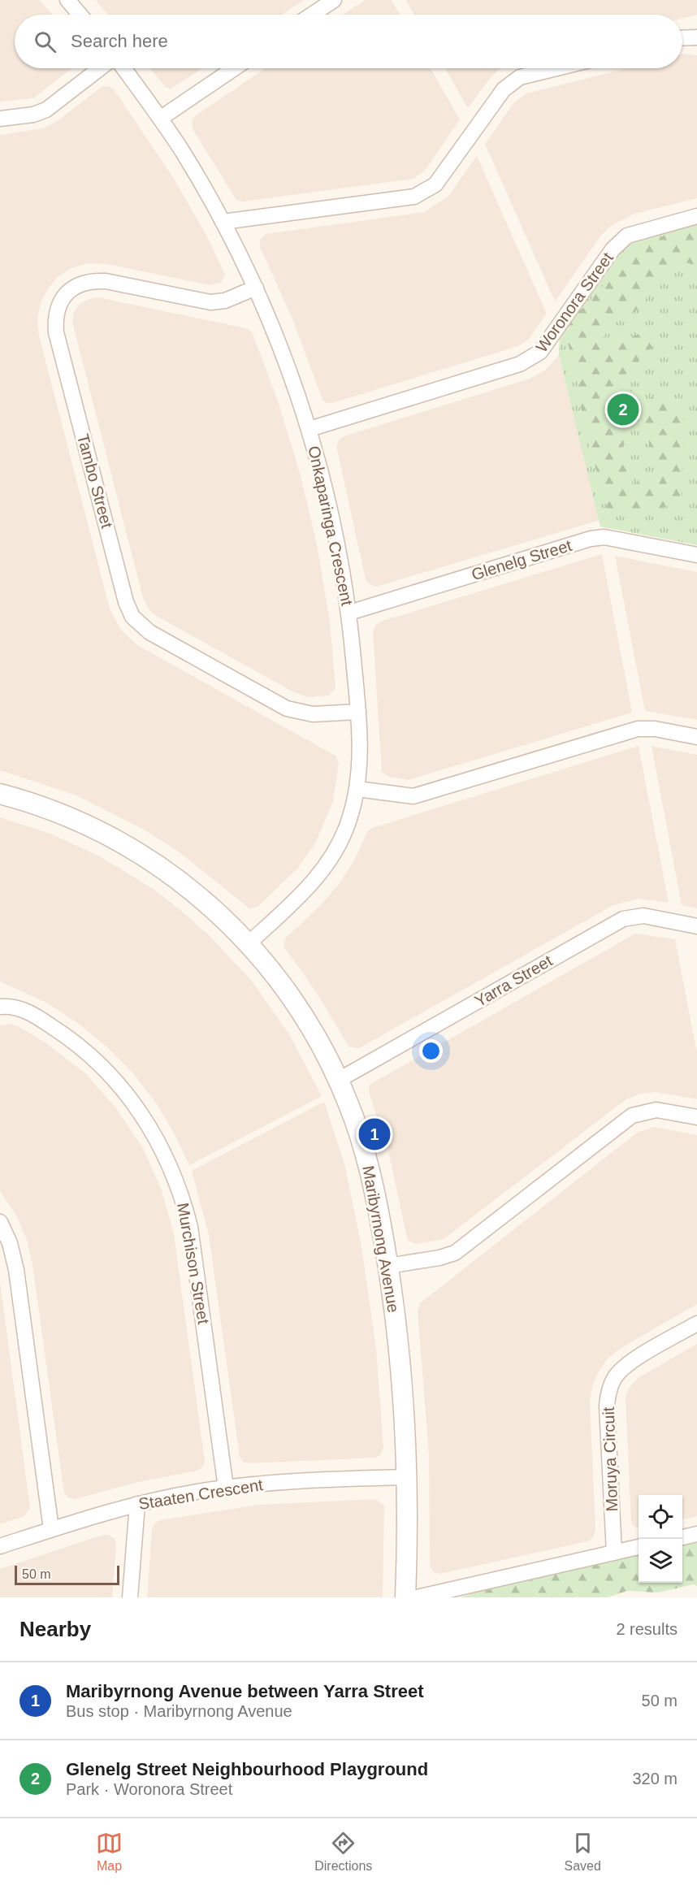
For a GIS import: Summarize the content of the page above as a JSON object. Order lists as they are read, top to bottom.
{
  "streets": {
    "street": [
      "Woronora Street",
      "Tambo Street",
      "Onkaparinga Crescent",
      "Glenelg Street",
      "Yarra Street",
      "Maribyrnong Avenue",
      "Murchison Street",
      "Moruya Circuit",
      "Staaten Crescent"
    ]
  },
  "crossings": [
    ["Woronora Street", "Onkaparinga Crescent"],
    ["Tambo Street", "Onkaparinga Crescent"],
    ["Onkaparinga Crescent", "Glenelg Street"],
    ["Onkaparinga Crescent", "Maribyrnong Avenue"],
    ["Yarra Street", "Maribyrnong Avenue"],
    ["Maribyrnong Avenue", "Staaten Crescent"],
    ["Murchison Street", "Staaten Crescent"]
  ],
  "scale_bar": "50 m",
  "page": {
    "search": "Search here",
    "pins": ["2", "1"],
    "scale": "50 m",
    "heading": ["Nearby", "2 results"],
    "list": [
      {
        "mark": "1",
        "name": "Maribyrnong Avenue between Yarra Street",
        "note": "Bus stop · Maribyrnong Avenue",
        "value": "50 m"
      },
      {
        "mark": "2",
        "name": "Glenelg Street Neighbourhood Playground",
        "note": "Park · Woronora Street",
        "value": "320 m"
      }
    ],
    "nav": ["Map", "Directions", "Saved"]
  }
}
